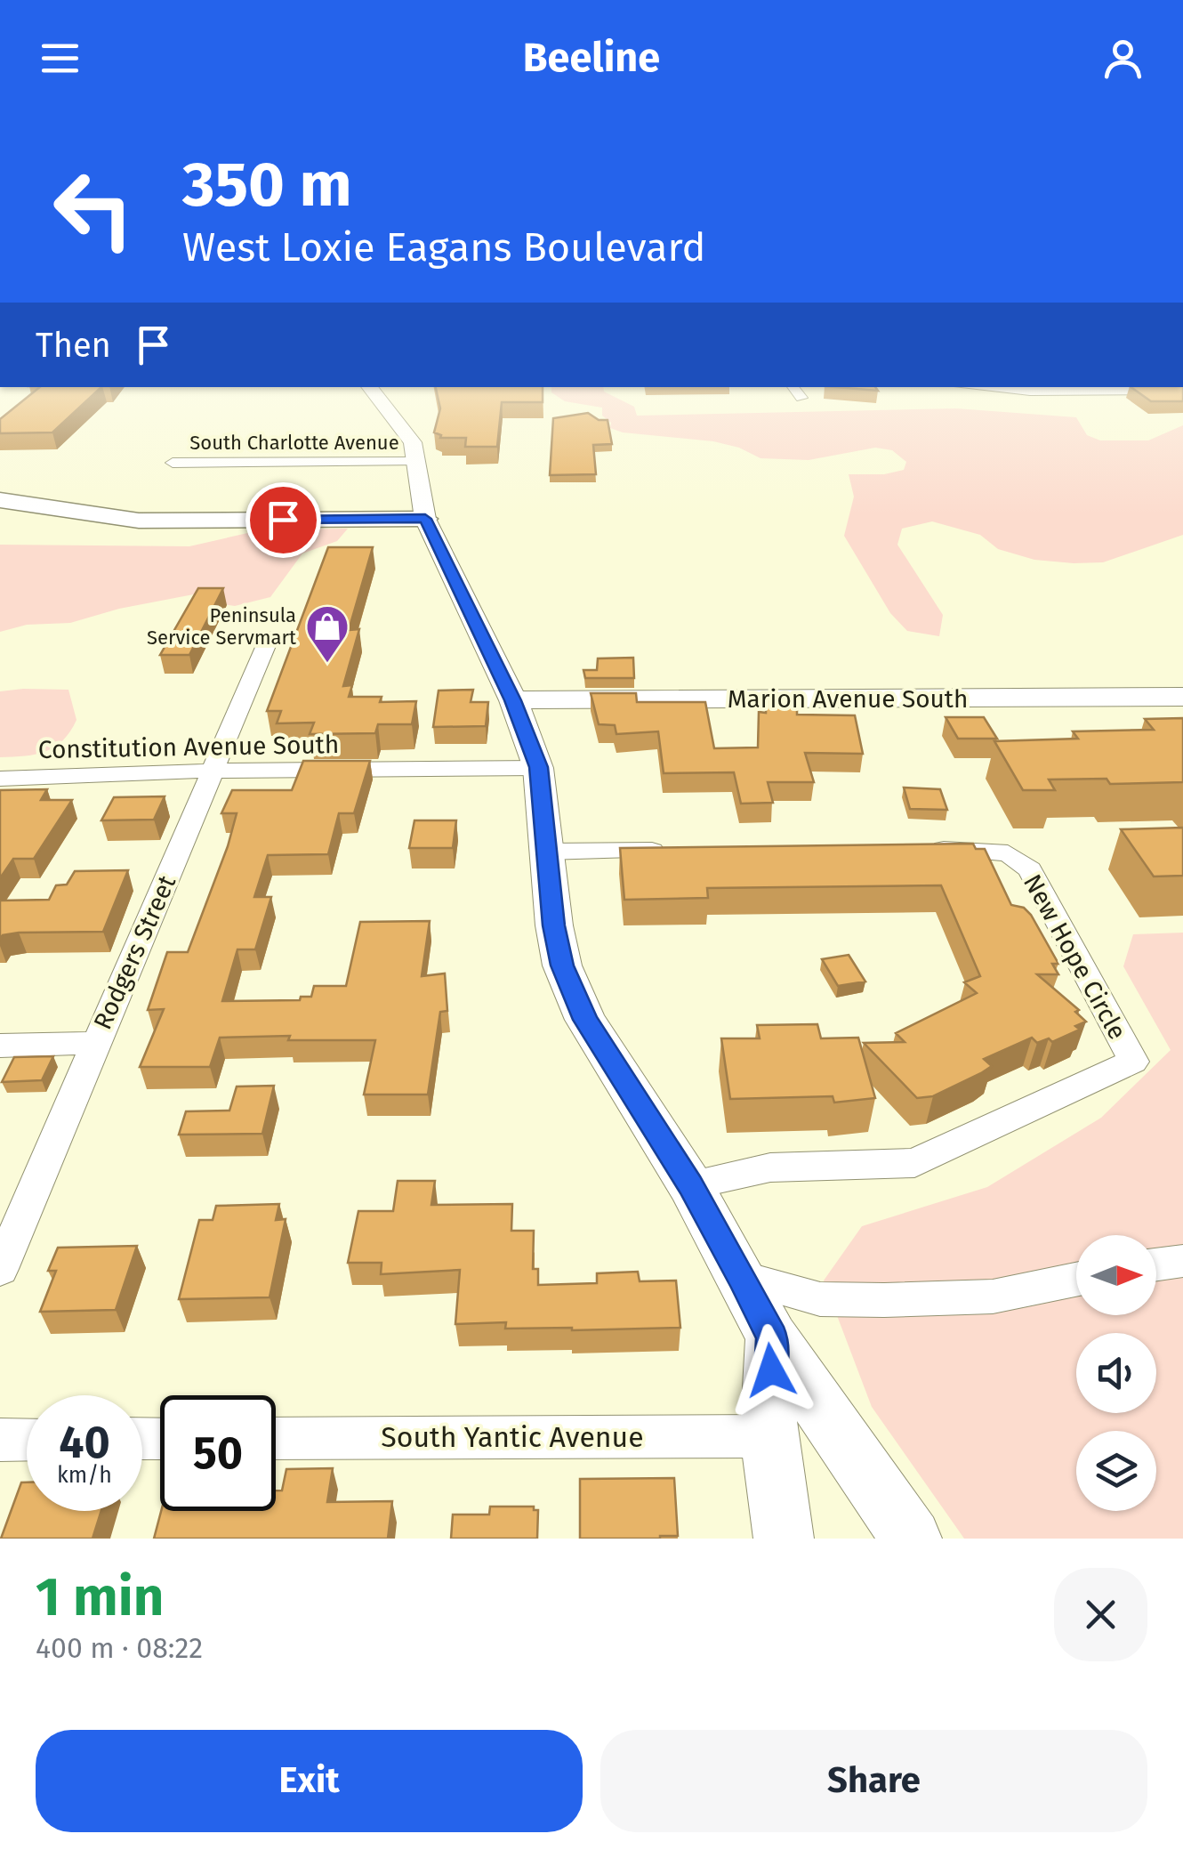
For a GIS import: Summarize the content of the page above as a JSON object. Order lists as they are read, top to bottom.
{
  "streets": {
    "main road": ["Marion Avenue South"],
    "street": [
      "South Charlotte Avenue",
      "Constitution Avenue South",
      "Rodgers Street",
      "New Hope Circle",
      "South Yantic Avenue"
    ]
  },
  "crossings": [
    ["Constitution Avenue South", "Rodgers Street"]
  ],
  "places": {
    "shop": ["Peninsula Service Servmart"]
  },
  "north": "right",
  "page": {
    "header": "Beeline",
    "turn": ["350 m", "West Loxie Eagans Boulevard"],
    "then": "Then",
    "speed": "40 km/h",
    "limit": "50",
    "heading": ["1 min", "400 m · 08:22"],
    "buttons": ["Exit", "Share"]
  }
}
